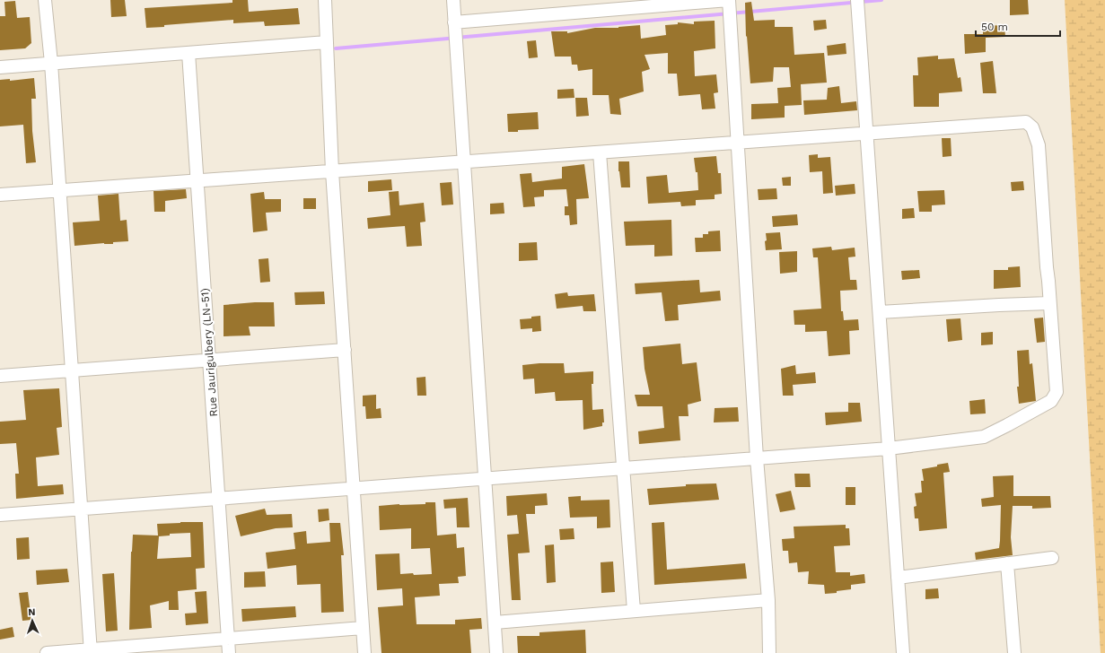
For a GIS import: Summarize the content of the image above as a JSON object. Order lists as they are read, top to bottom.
{
  "streets": {
    "street": ["Rue Jaurigulbery (LN-51)"]
  },
  "scale_bar": "50 m",
  "north": "top"
}
